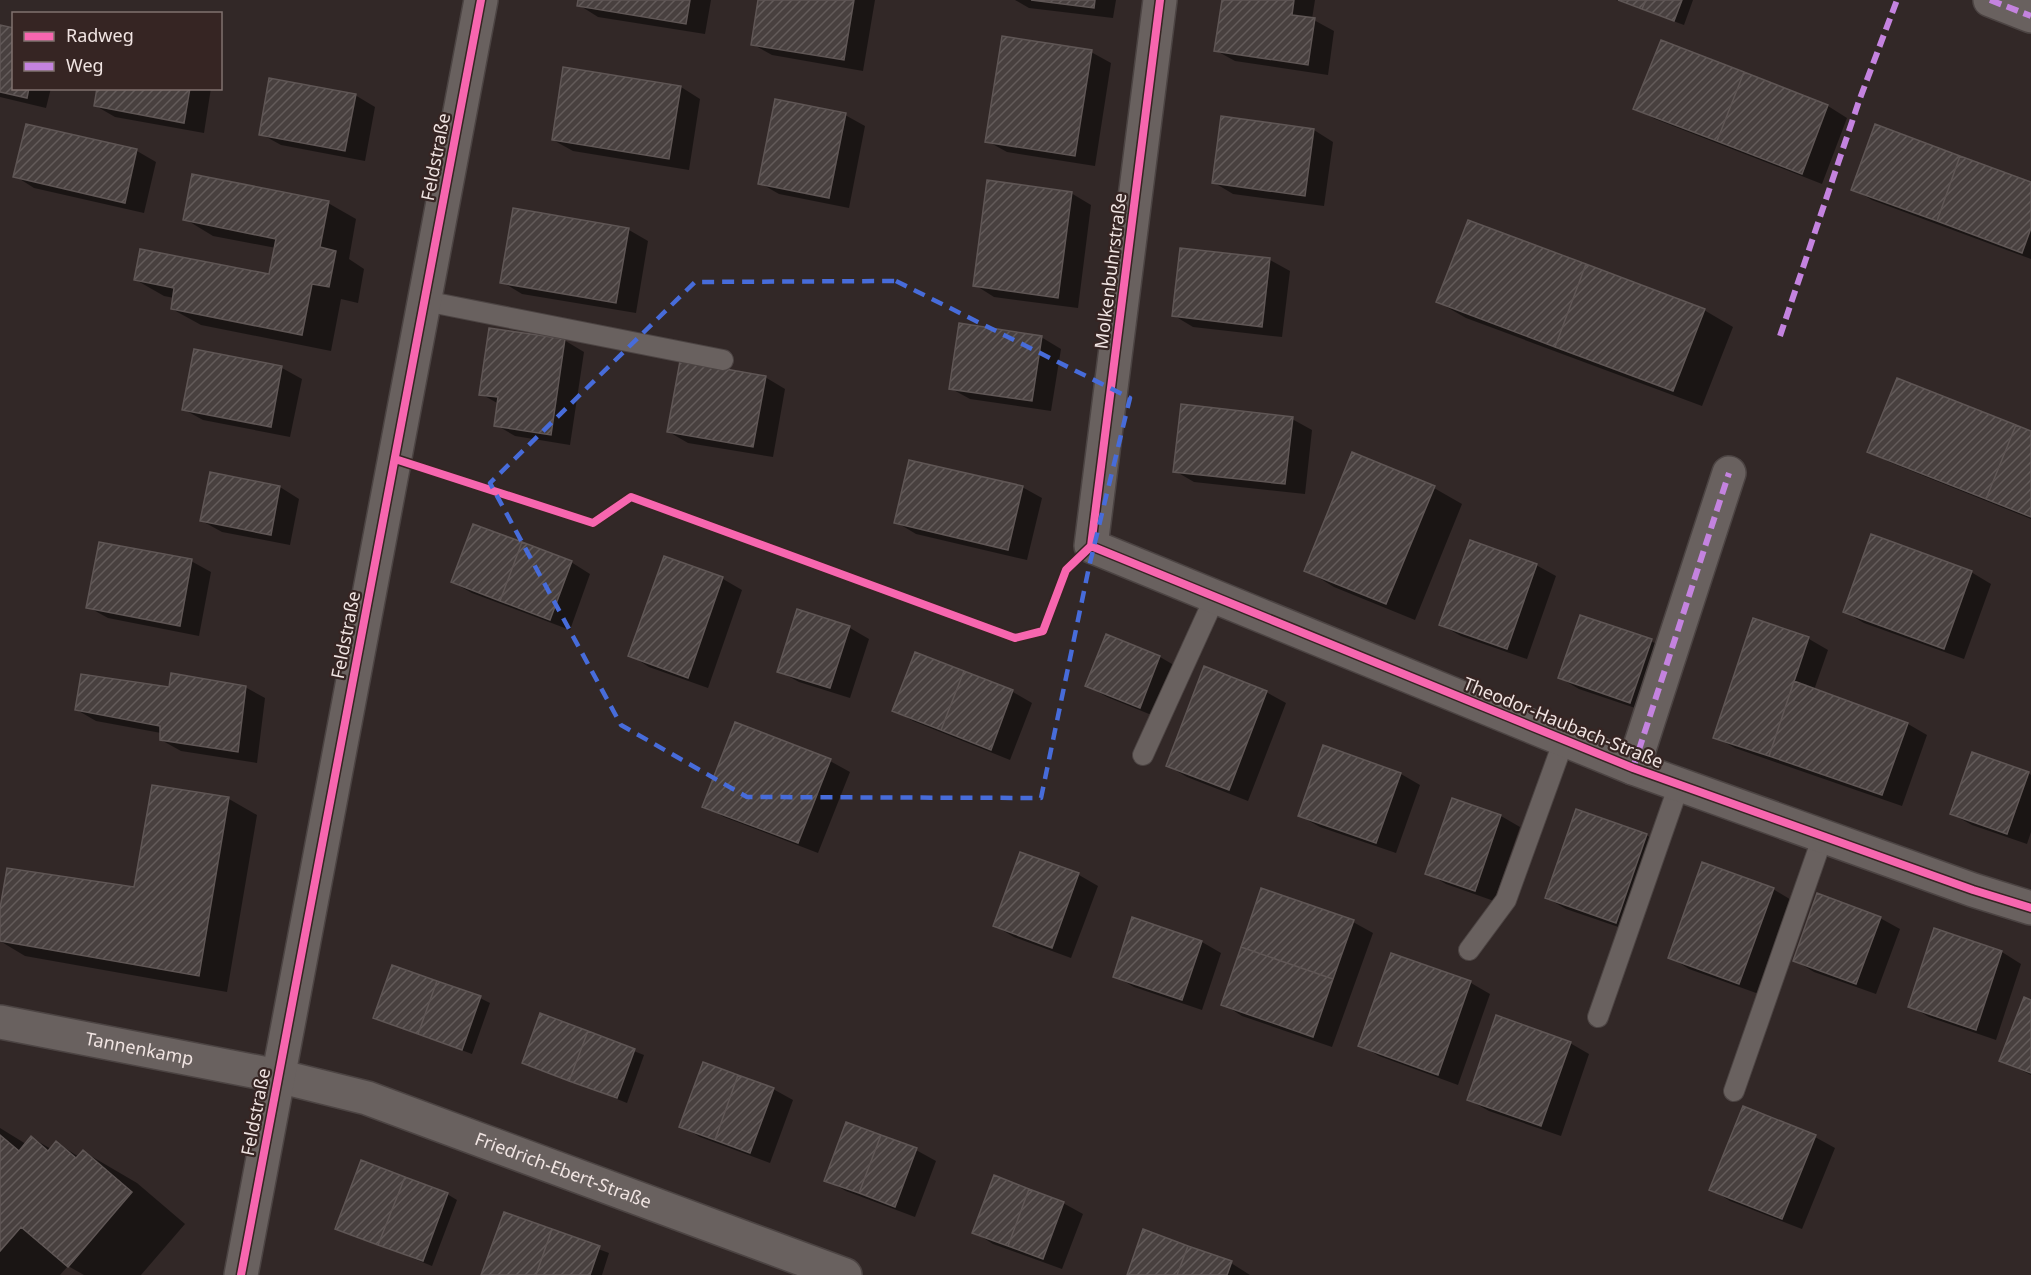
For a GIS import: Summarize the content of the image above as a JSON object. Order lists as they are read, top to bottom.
{
  "streets": {
    "street": [
      "Feldstraße",
      "Molkenbuhrstraße",
      "Theodor-Haubach-Straße",
      "Tannenkamp",
      "Friedrich-Ebert-Straße"
    ]
  },
  "crossings": [
    ["Feldstraße", "Tannenkamp"],
    ["Feldstraße", "Friedrich-Ebert-Straße"],
    ["Molkenbuhrstraße", "Theodor-Haubach-Straße"],
    ["Tannenkamp", "Friedrich-Ebert-Straße"]
  ],
  "legend": ["Radweg", "Weg"]
}
